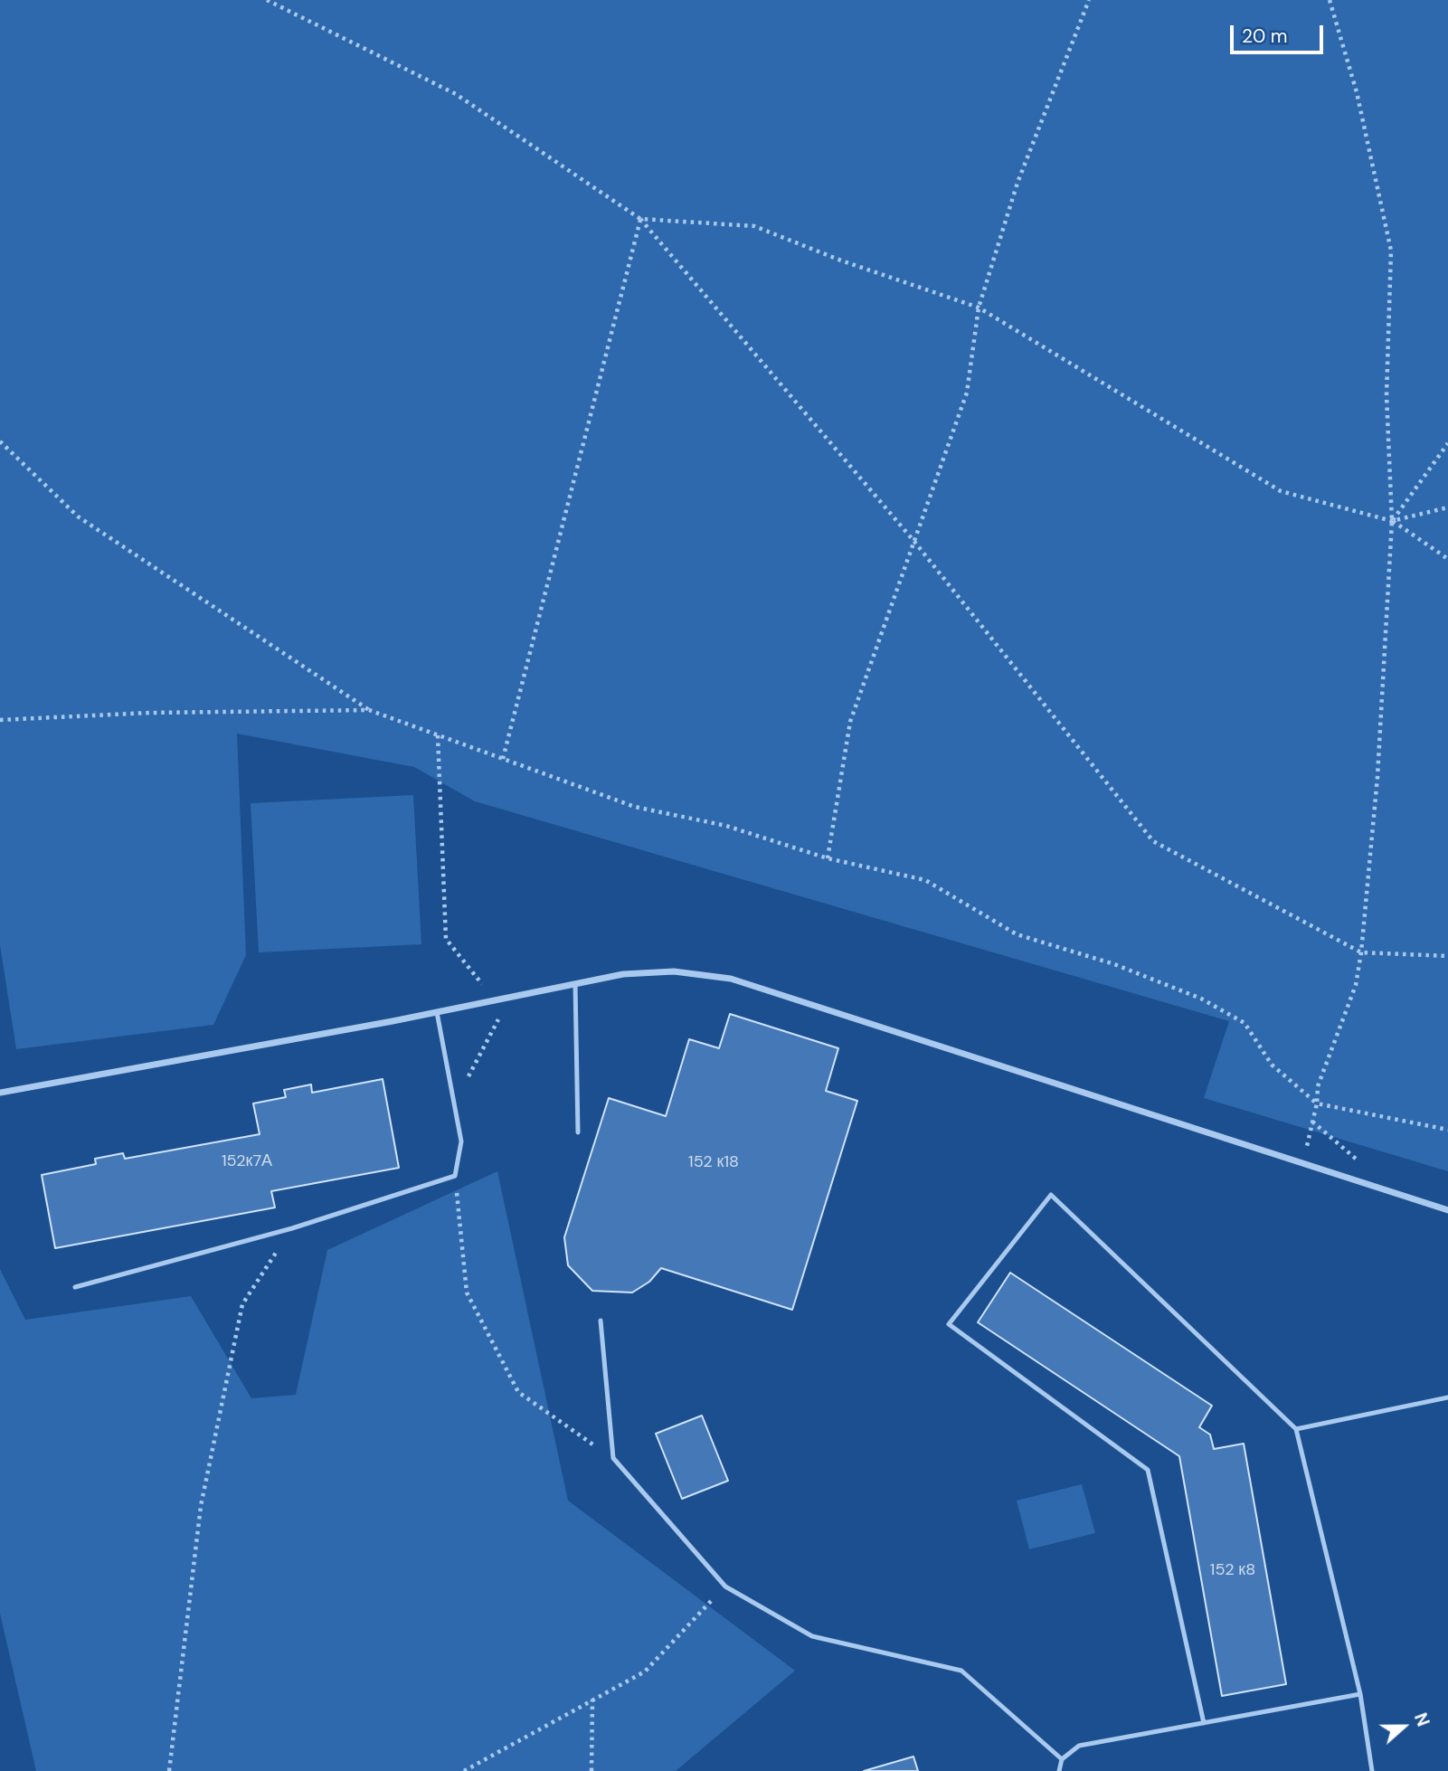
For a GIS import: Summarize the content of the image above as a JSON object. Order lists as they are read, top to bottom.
{
  "house_numbers": ["152к7А", "152 к18", "152 к8"],
  "scale_bar": "20 m",
  "north": "right"
}
